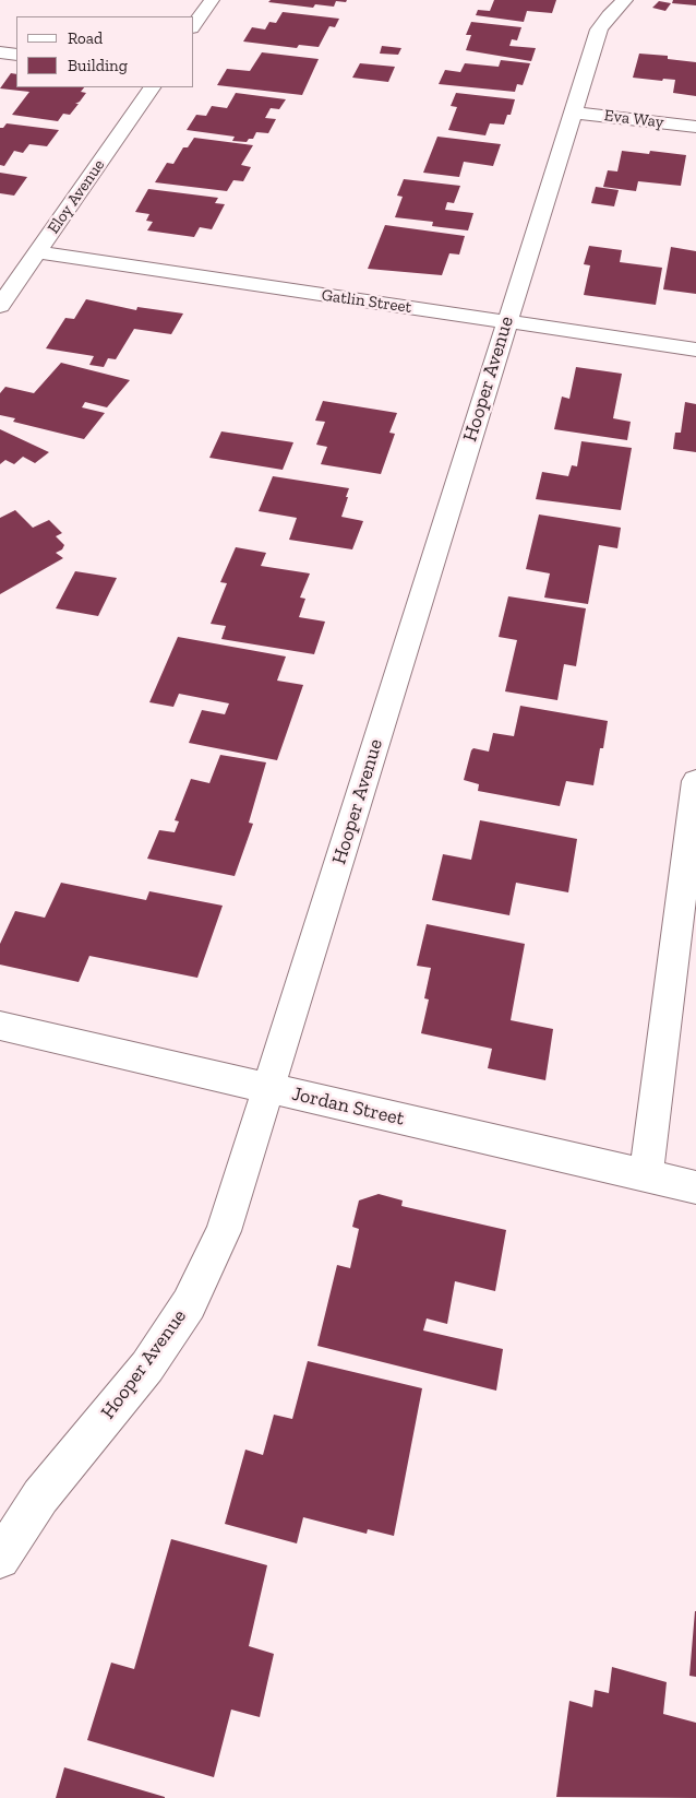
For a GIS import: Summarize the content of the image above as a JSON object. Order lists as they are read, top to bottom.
{
  "streets": {
    "street": [
      "Eva Way",
      "Eloy Avenue",
      "Gatlin Street",
      "Hooper Avenue",
      "Jordan Street"
    ]
  },
  "crossings": [
    ["Eva Way", "Hooper Avenue"],
    ["Eloy Avenue", "Gatlin Street"],
    ["Gatlin Street", "Hooper Avenue"],
    ["Hooper Avenue", "Jordan Street"]
  ],
  "legend": ["Road", "Building"]
}
